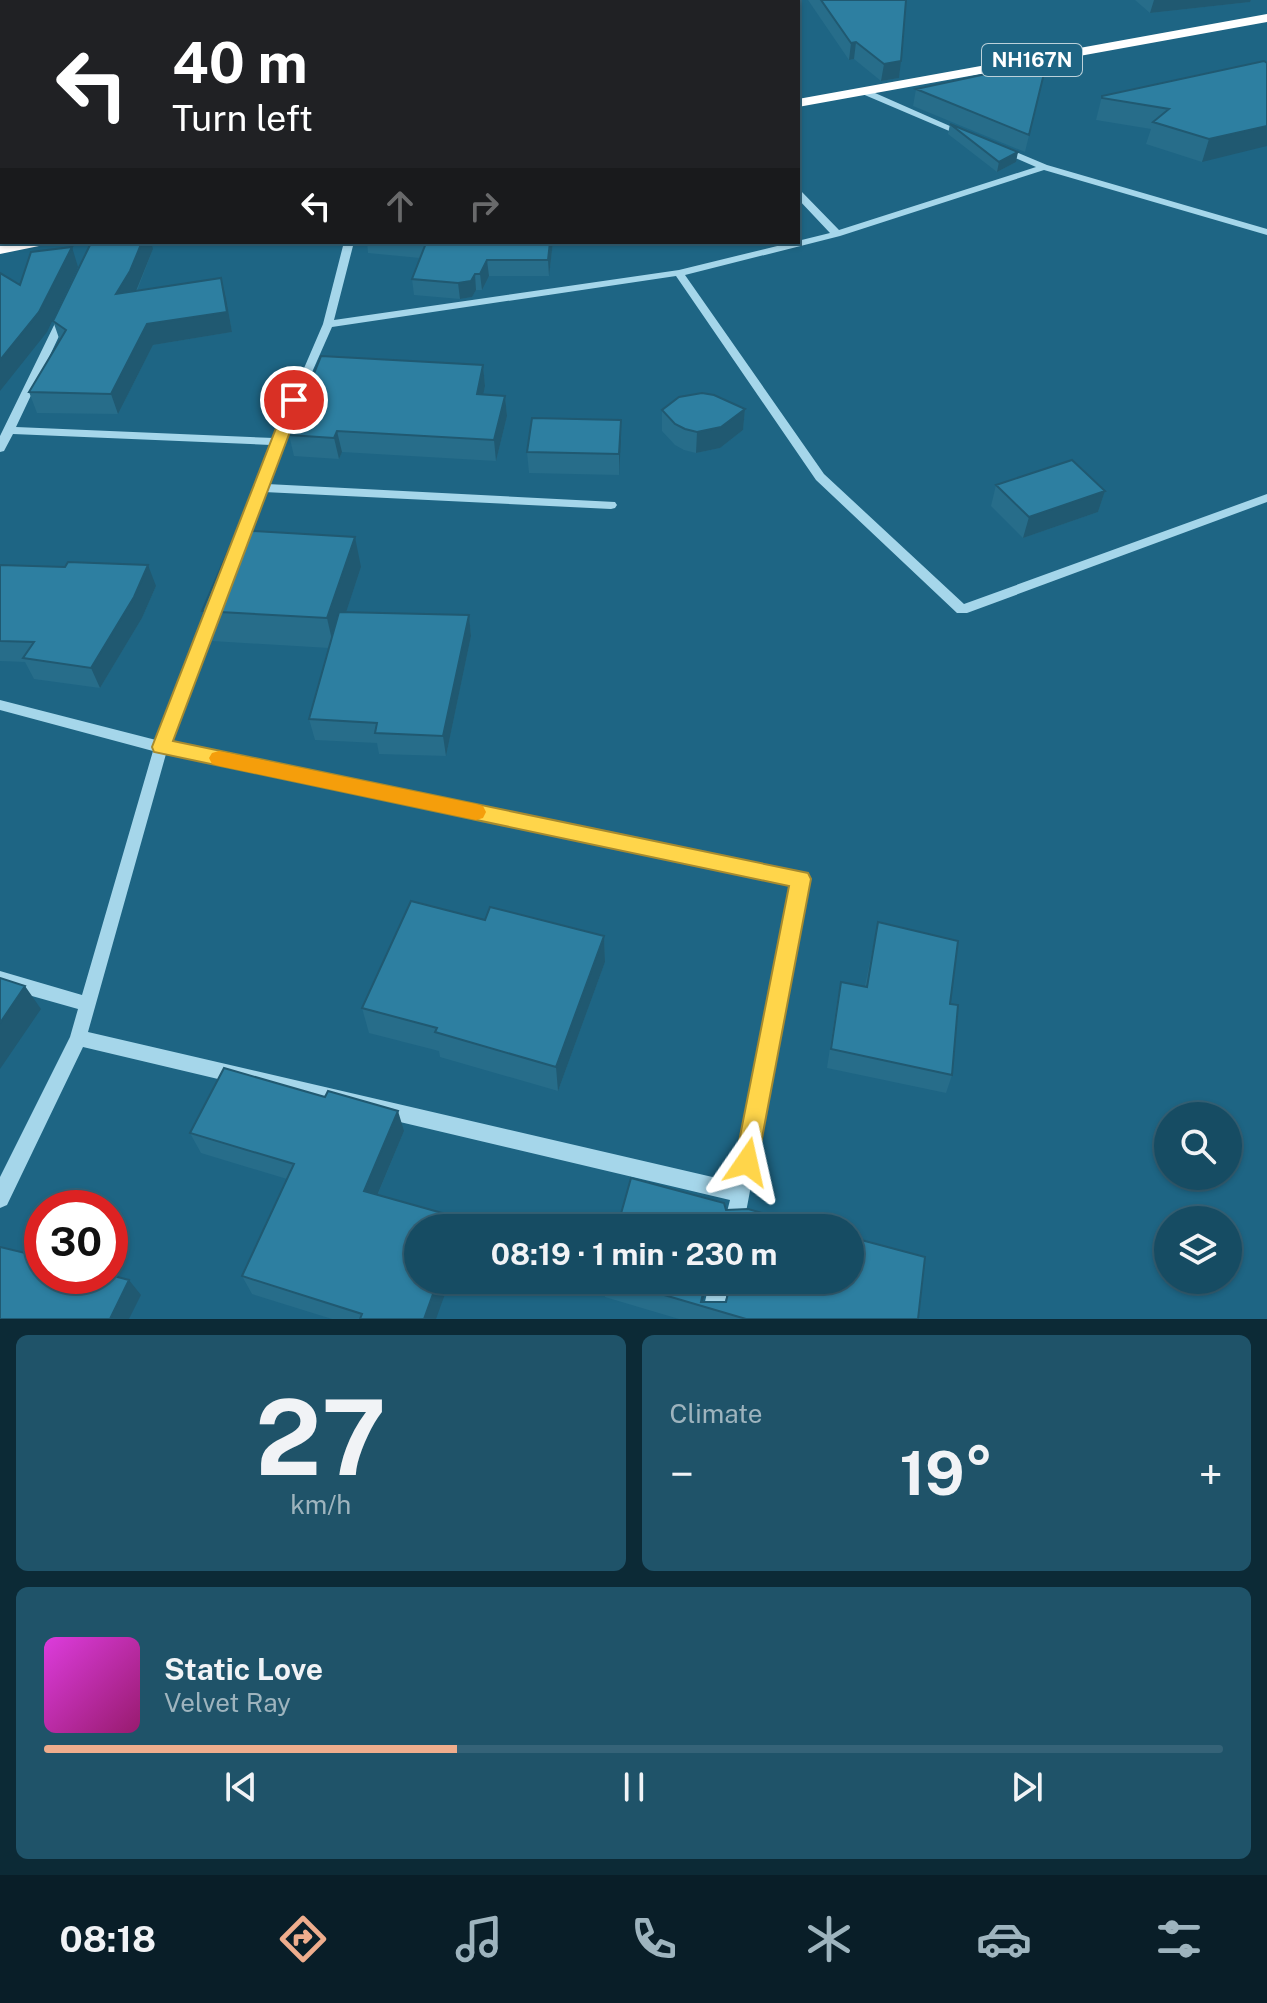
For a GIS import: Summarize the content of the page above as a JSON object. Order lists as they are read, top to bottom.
{
  "streets": {
    "highway": ["NH167N"]
  },
  "page": {
    "turn": ["40 m", "Turn left"],
    "limit": "30",
    "trip": "08:19 · 1 min · 230 m",
    "tile": [
      ["27", "km/h"],
      "Climate"
    ],
    "heat": ["−", "19°", "+"],
    "song": ["Static Love", "Velvet Ray"],
    "tabs": "08:18"
  }
}
